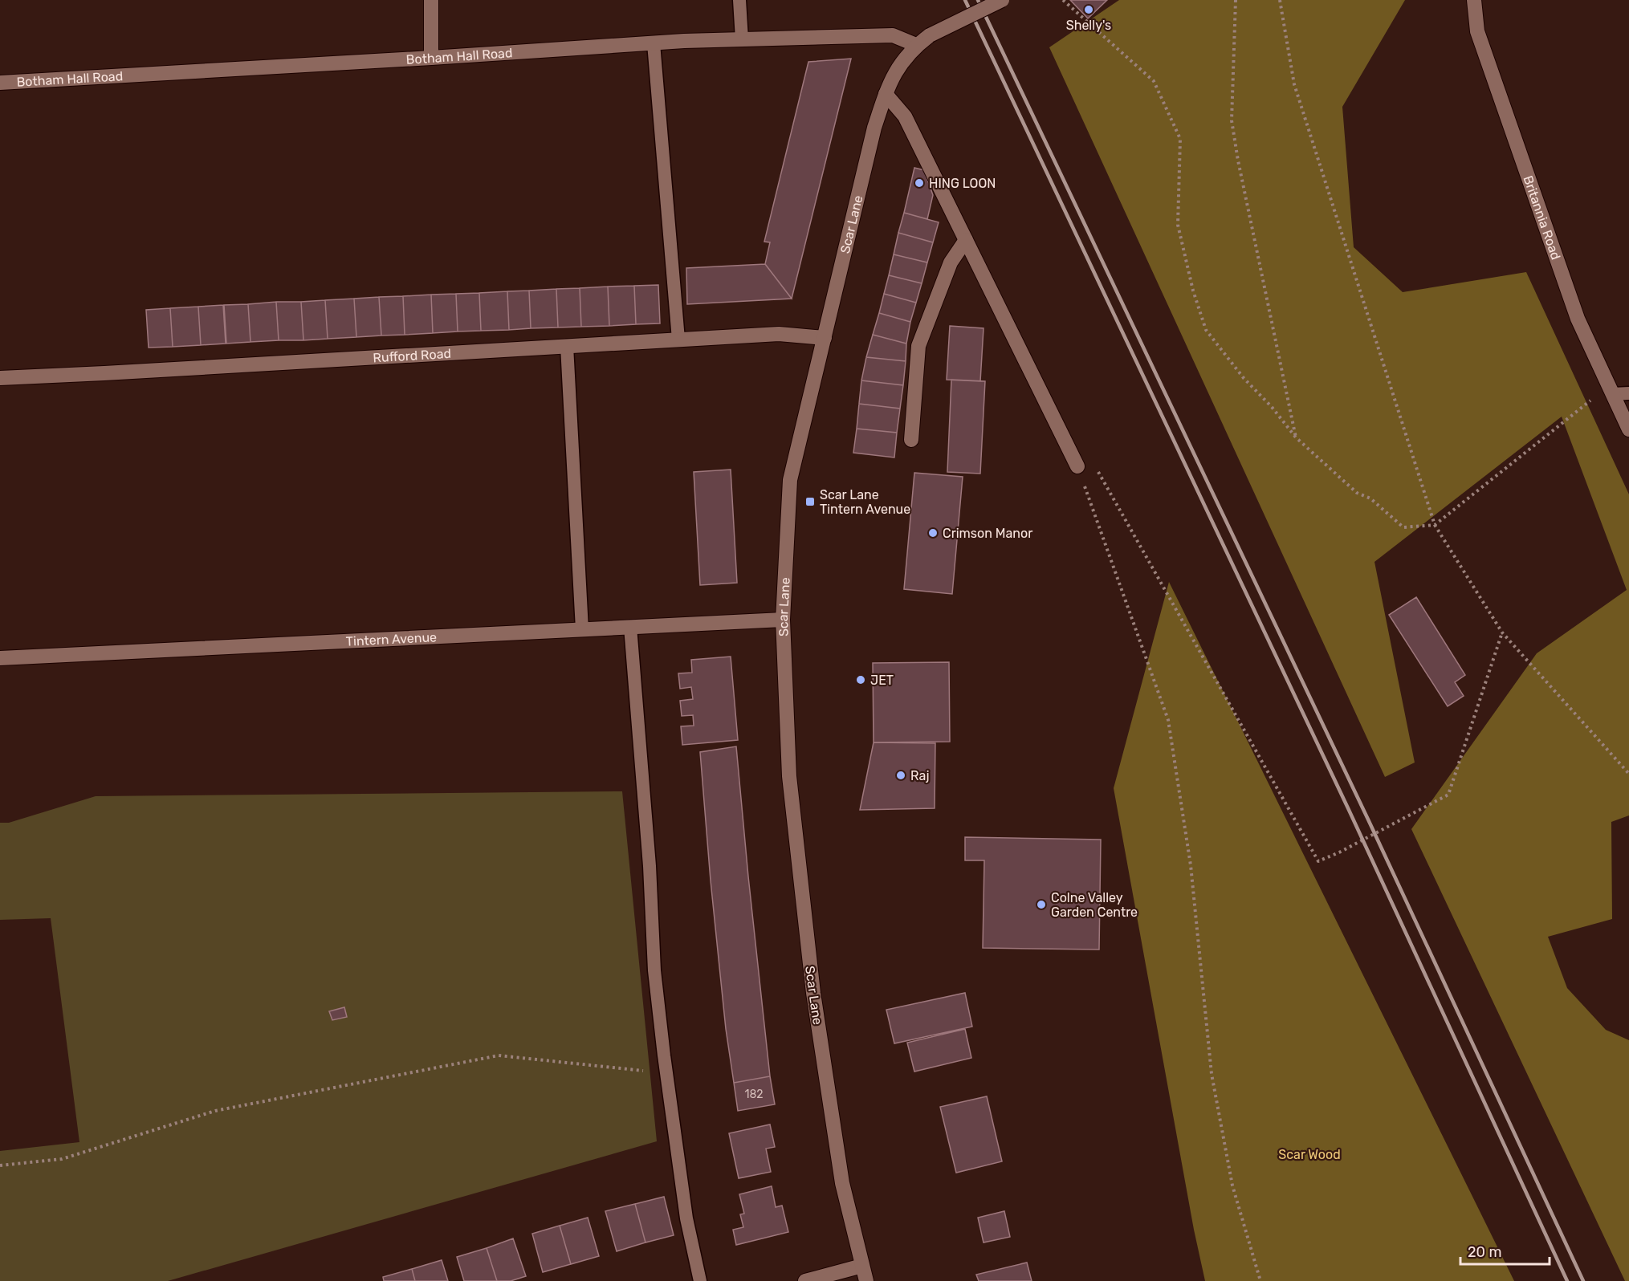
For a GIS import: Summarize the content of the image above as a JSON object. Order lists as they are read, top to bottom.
{
  "streets": {
    "street": [
      "Botham Hall Road",
      "Britannia Road",
      "Scar Lane",
      "Rufford Road",
      "Tintern Avenue"
    ]
  },
  "crossings": [
    ["Botham Hall Road", "Scar Lane"],
    ["Scar Lane", "Rufford Road"],
    ["Scar Lane", "Tintern Avenue"]
  ],
  "parks": ["Scar Wood"],
  "places": {
    "other": [
      "Shelly's",
      "HING LOON",
      "Crimson Manor",
      "JET",
      "Raj",
      "Colne Valley Garden Centre"
    ],
    "transit": ["Scar Lane Tintern Avenue"]
  },
  "house_numbers": ["182"],
  "scale_bar": "20 m"
}
